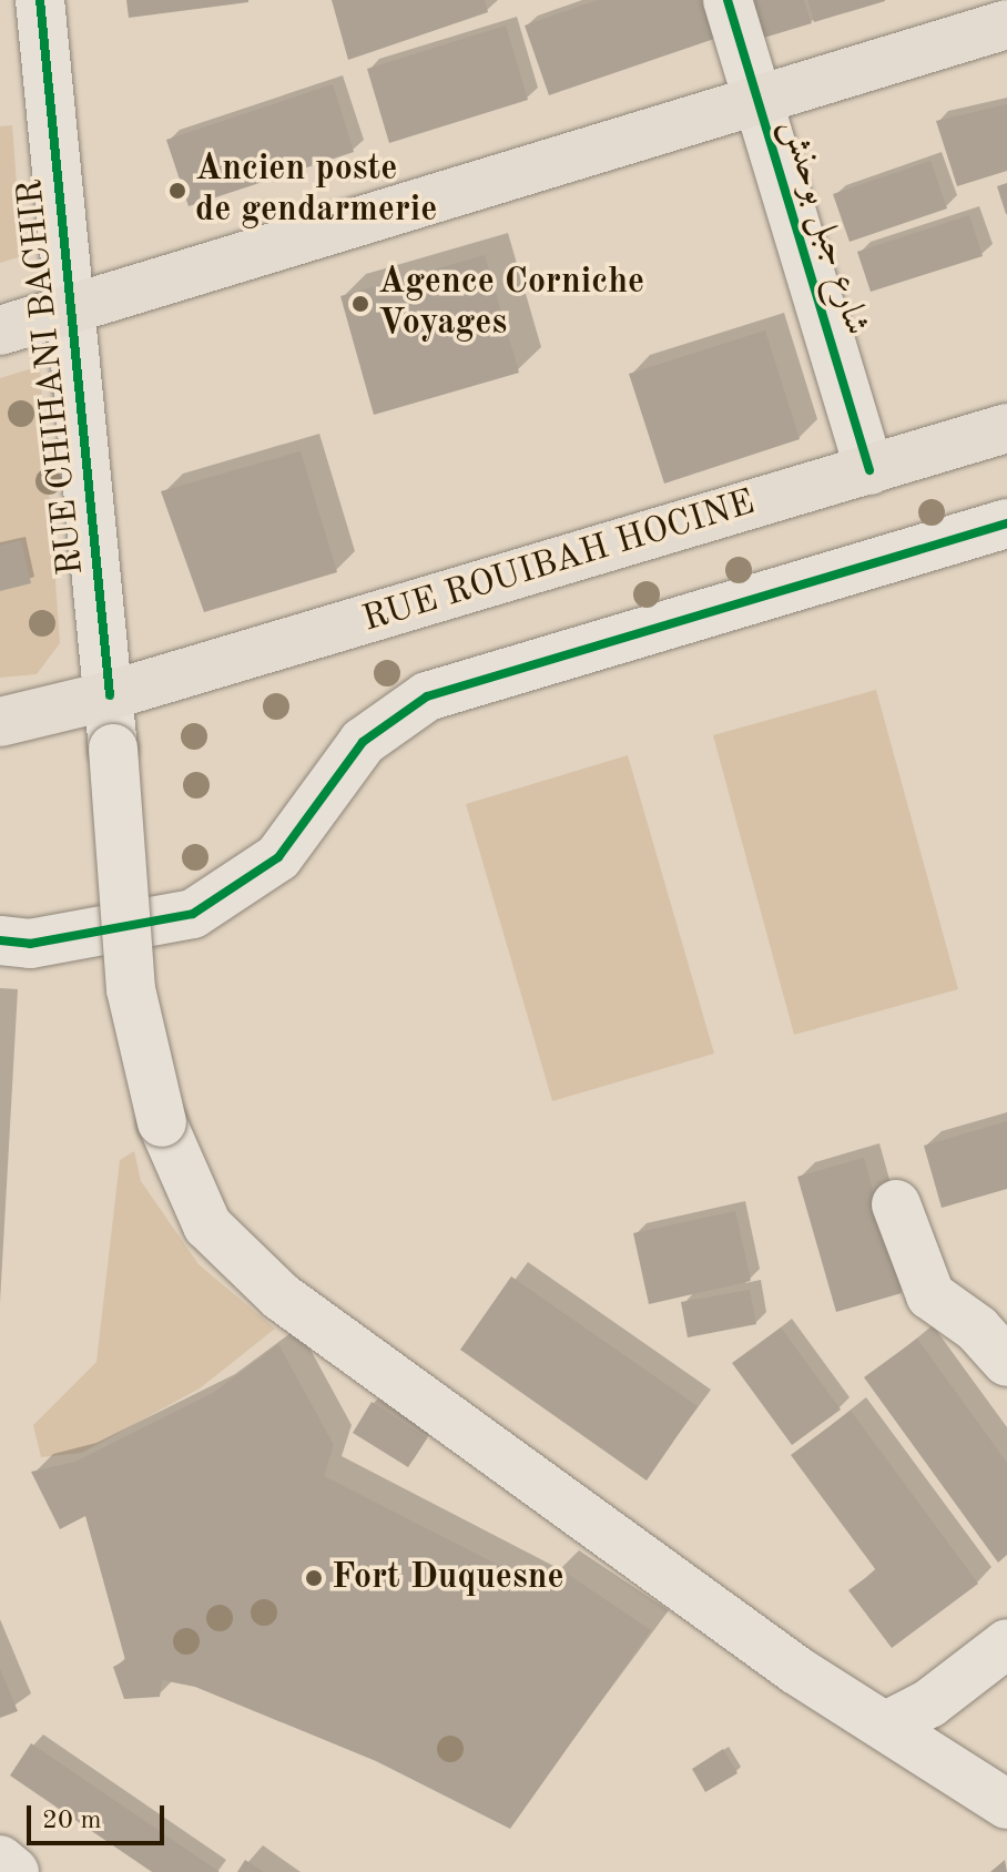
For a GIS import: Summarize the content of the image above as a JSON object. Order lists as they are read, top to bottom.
{
  "streets": {
    "main road": ["RUE ROUIBAH HOCINE"],
    "street": ["شارع جبل بوحنش", "RUE CHIHANI BACHIR"]
  },
  "crossings": [
    ["شارع جبل بوحنش", "RUE ROUIBAH HOCINE"],
    ["RUE CHIHANI BACHIR", "RUE ROUIBAH HOCINE"]
  ],
  "places": ["Ancien poste de gendarmerie", "Agence Corniche Voyages", "Fort Duquesne"],
  "scale_bar": "20 m"
}
